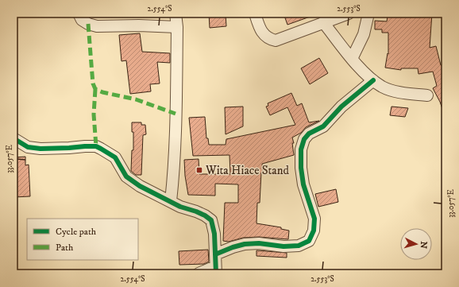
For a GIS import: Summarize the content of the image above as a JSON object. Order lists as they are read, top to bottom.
{
  "places": {
    "transit": ["Wita Hiace Stand"]
  },
  "legend": ["Cycle path", "Path"],
  "north": "right",
  "coordinates": ["2.554°S", "2.553°S", "33.057°E"]
}
